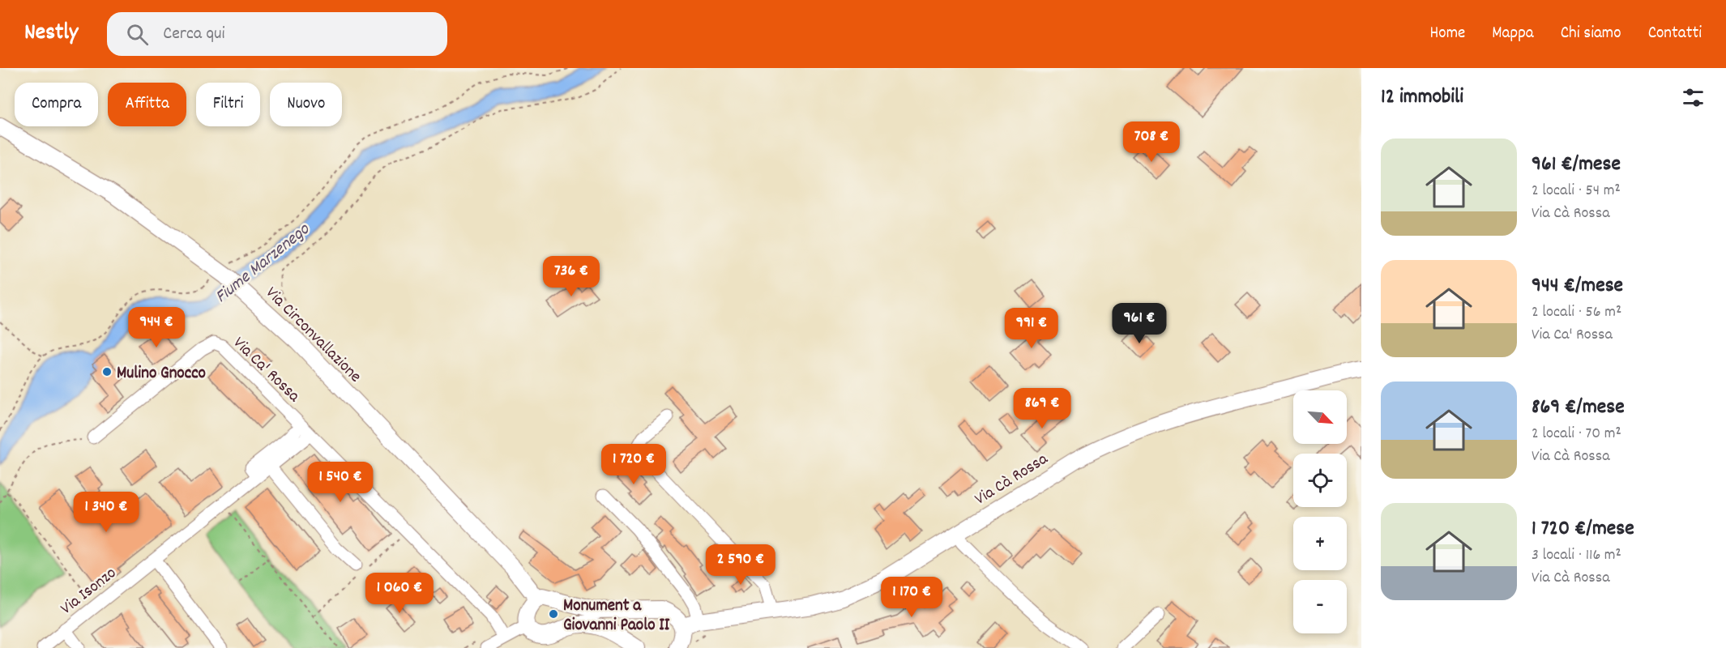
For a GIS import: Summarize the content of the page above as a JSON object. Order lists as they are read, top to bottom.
{
  "streets": {
    "main road": ["Via Circonvallazione", "Via Cà Rossa"],
    "street": ["Via Ca' Rossa", "Via Isonzo"]
  },
  "water": ["Fiume Marzenego"],
  "places": ["Mulino Gnocco", "Monument a Giovanni Paolo II"],
  "north": "bottom right",
  "page": {
    "header": "Nestly",
    "search": "Cerca qui",
    "nav": [
      "Home",
      "Mappa",
      "Chi siamo",
      "Contatti"
    ],
    "heading": "12 immobili",
    "chip": [
      "Compra",
      "Affitta",
      "Filtri",
      "Nuovo"
    ],
    "price": [
      "708 €",
      "736 €",
      "961 €",
      "944 €",
      "991 €",
      "869 €",
      "1 720 €",
      "1 540 €",
      "1 340 €",
      "2 590 €",
      "1 060 €",
      "1 170 €"
    ],
    "list": [
      {
        "name": "961 €/mese",
        "note": "2 locali · 54 m² · Via Cà Rossa"
      },
      {
        "name": "944 €/mese",
        "note": "2 locali · 56 m² · Via Ca' Rossa"
      },
      {
        "name": "869 €/mese",
        "note": "2 locali · 70 m² · Via Cà Rossa"
      },
      {
        "name": "1 720 €/mese",
        "note": "3 locali · 116 m² · Via Cà Rossa"
      }
    ],
    "map_buttons": ["+", "−"]
  }
}
